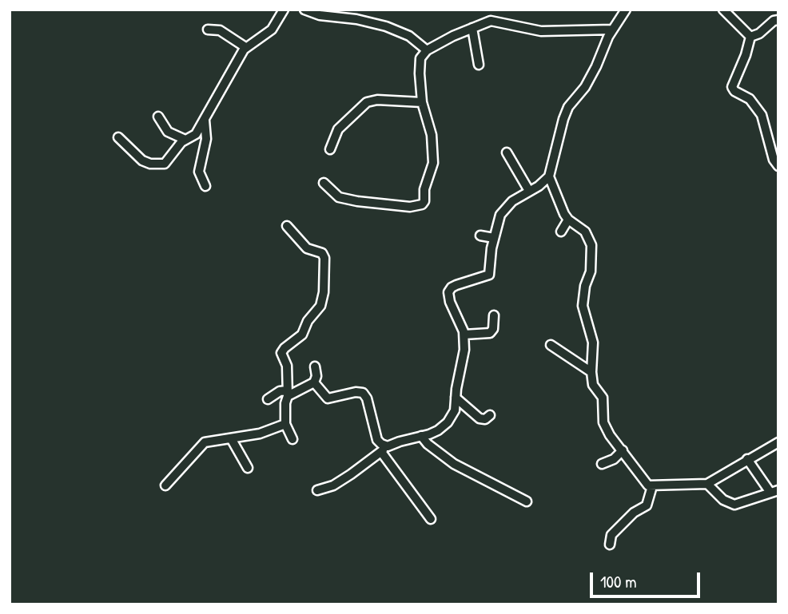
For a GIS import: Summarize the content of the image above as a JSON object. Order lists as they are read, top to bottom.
{
  "scale_bar": "100 m"
}
